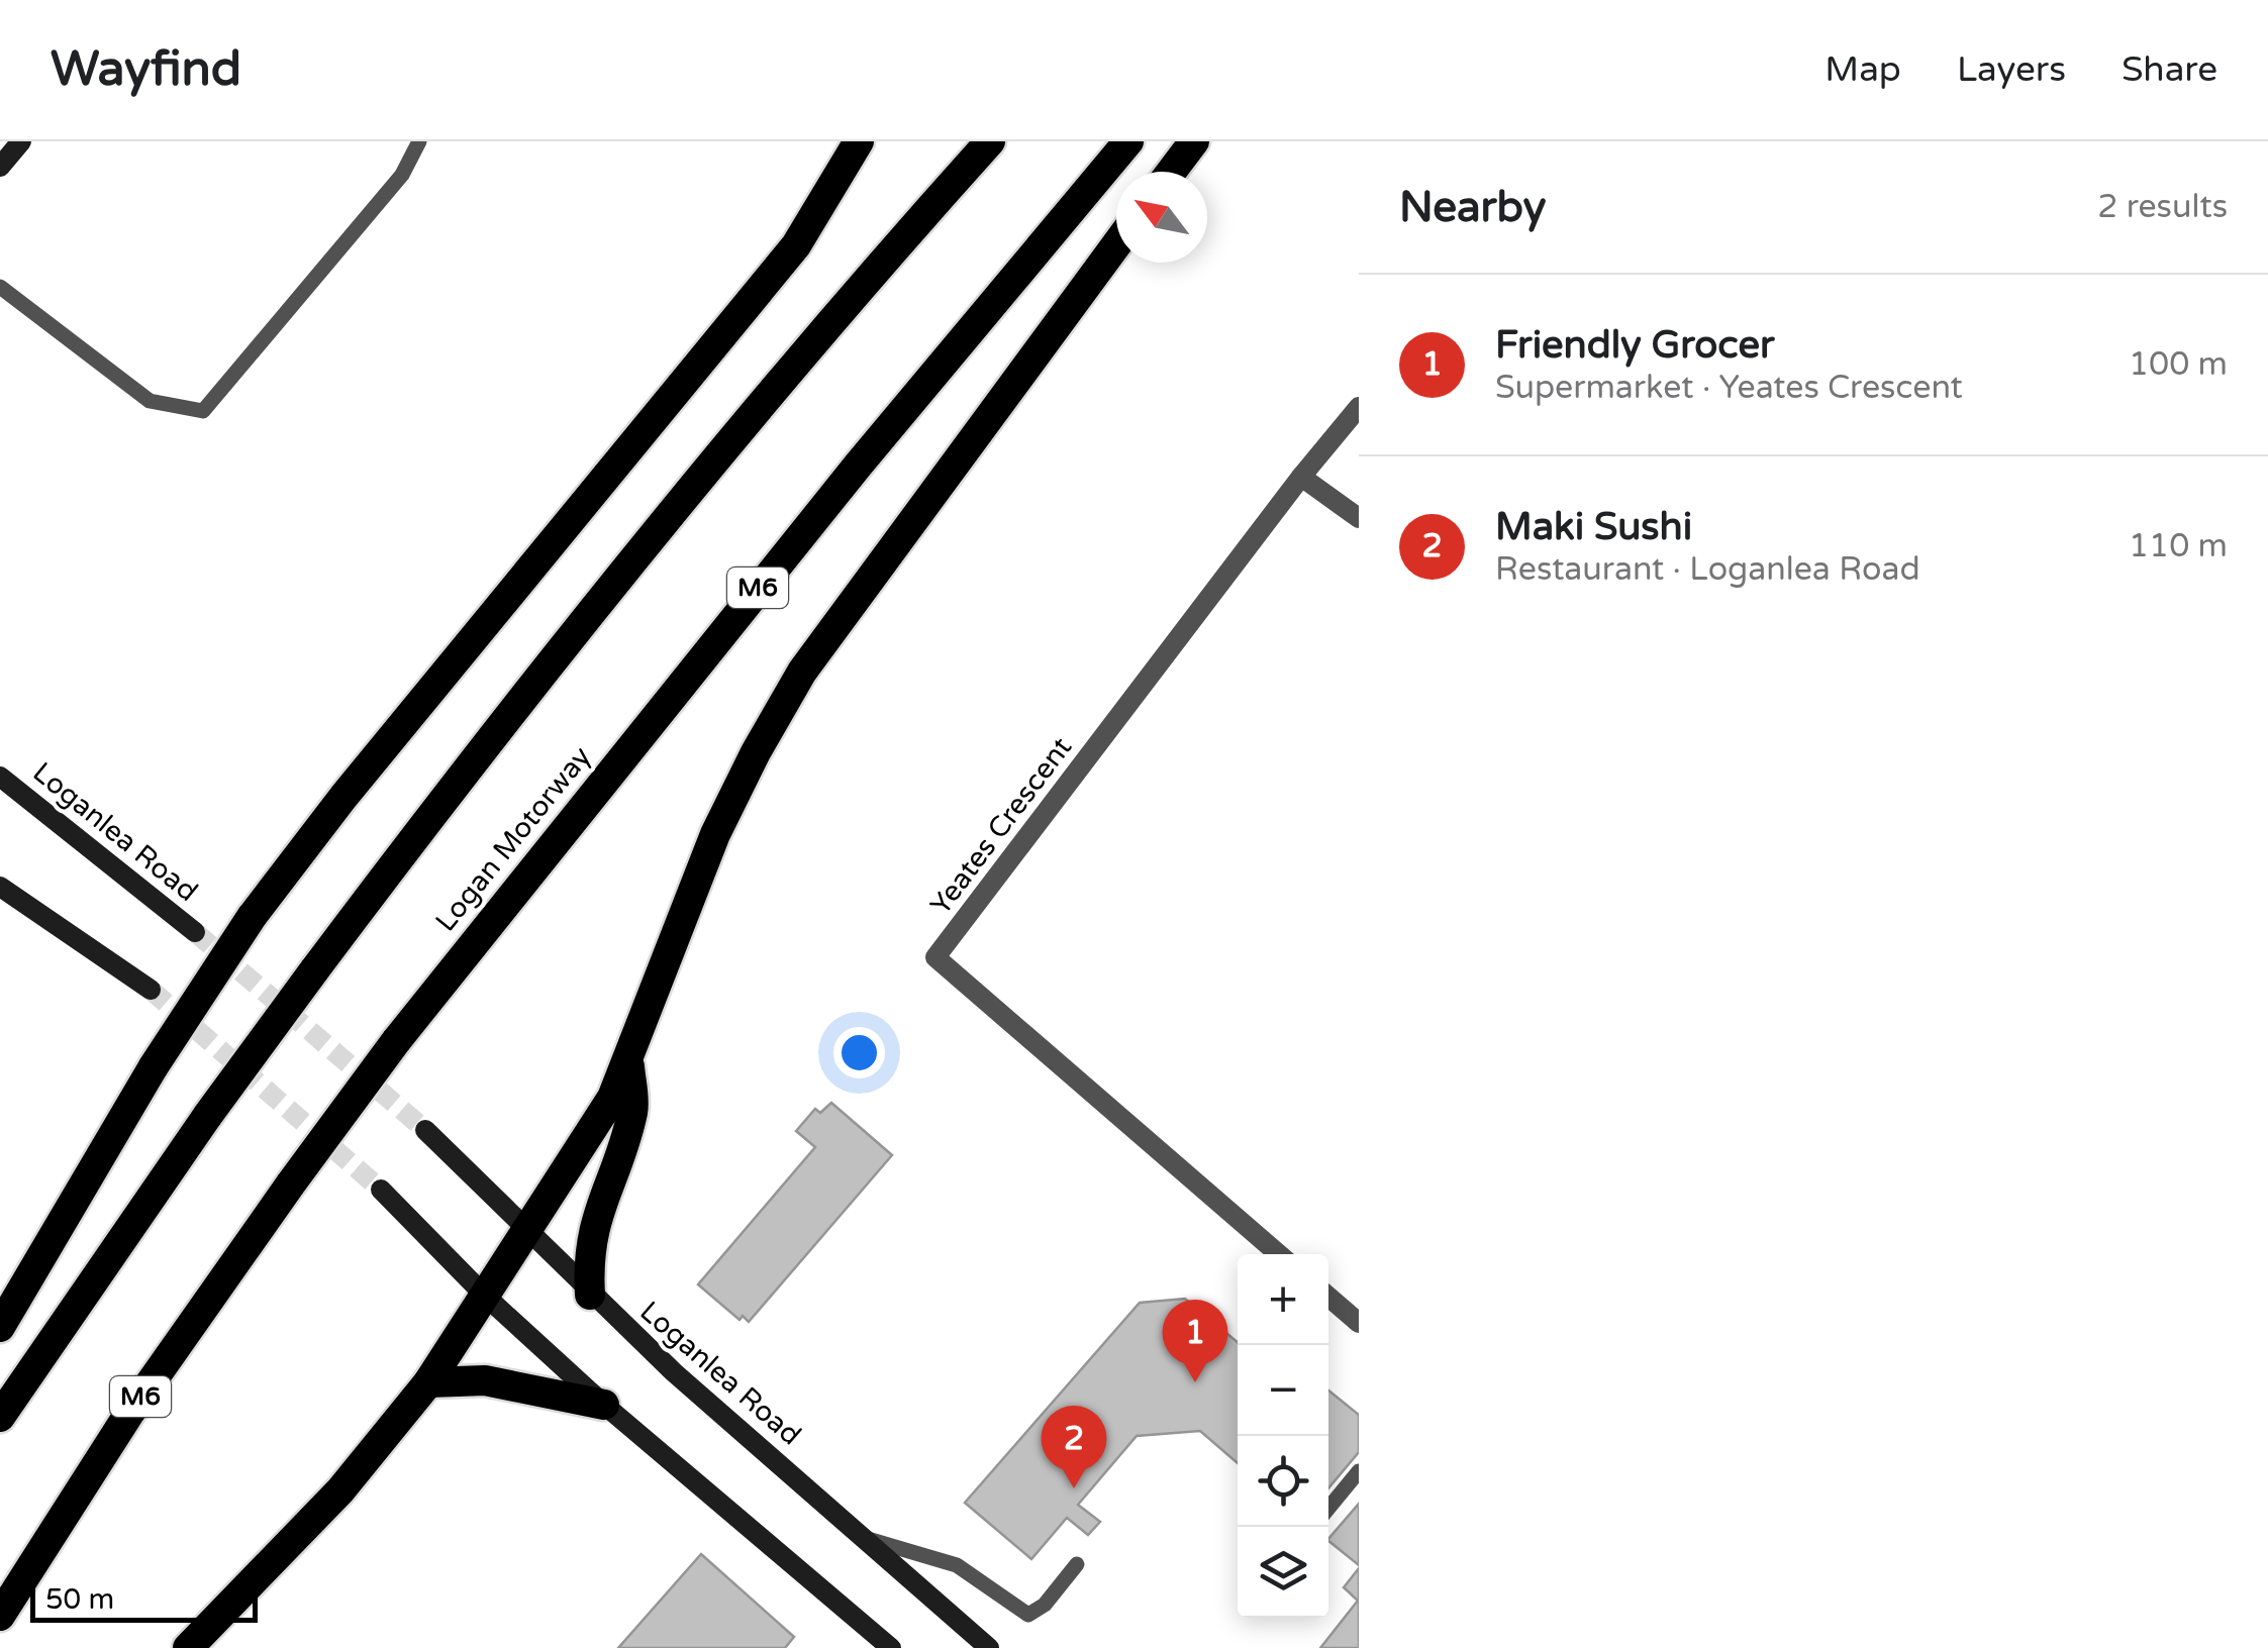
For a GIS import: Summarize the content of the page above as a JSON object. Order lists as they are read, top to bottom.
{
  "streets": {
    "highway": ["M6", "Logan Motorway"],
    "main road": ["Loganlea Road"],
    "street": ["Yeates Crescent"]
  },
  "scale_bar": "50 m",
  "north": "top left",
  "page": {
    "header": "Wayfind",
    "nav": ["Map", "Layers", "Share"],
    "heading": ["Nearby", "2 results"],
    "list": [
      {
        "mark": "1",
        "name": "Friendly Grocer",
        "note": "Supermarket · Yeates Crescent",
        "value": "100 m"
      },
      {
        "mark": "2",
        "name": "Maki Sushi",
        "note": "Restaurant · Loganlea Road",
        "value": "110 m"
      }
    ],
    "map_buttons": ["+", "−"],
    "pins": ["1", "2"],
    "scale": "50 m"
  }
}
